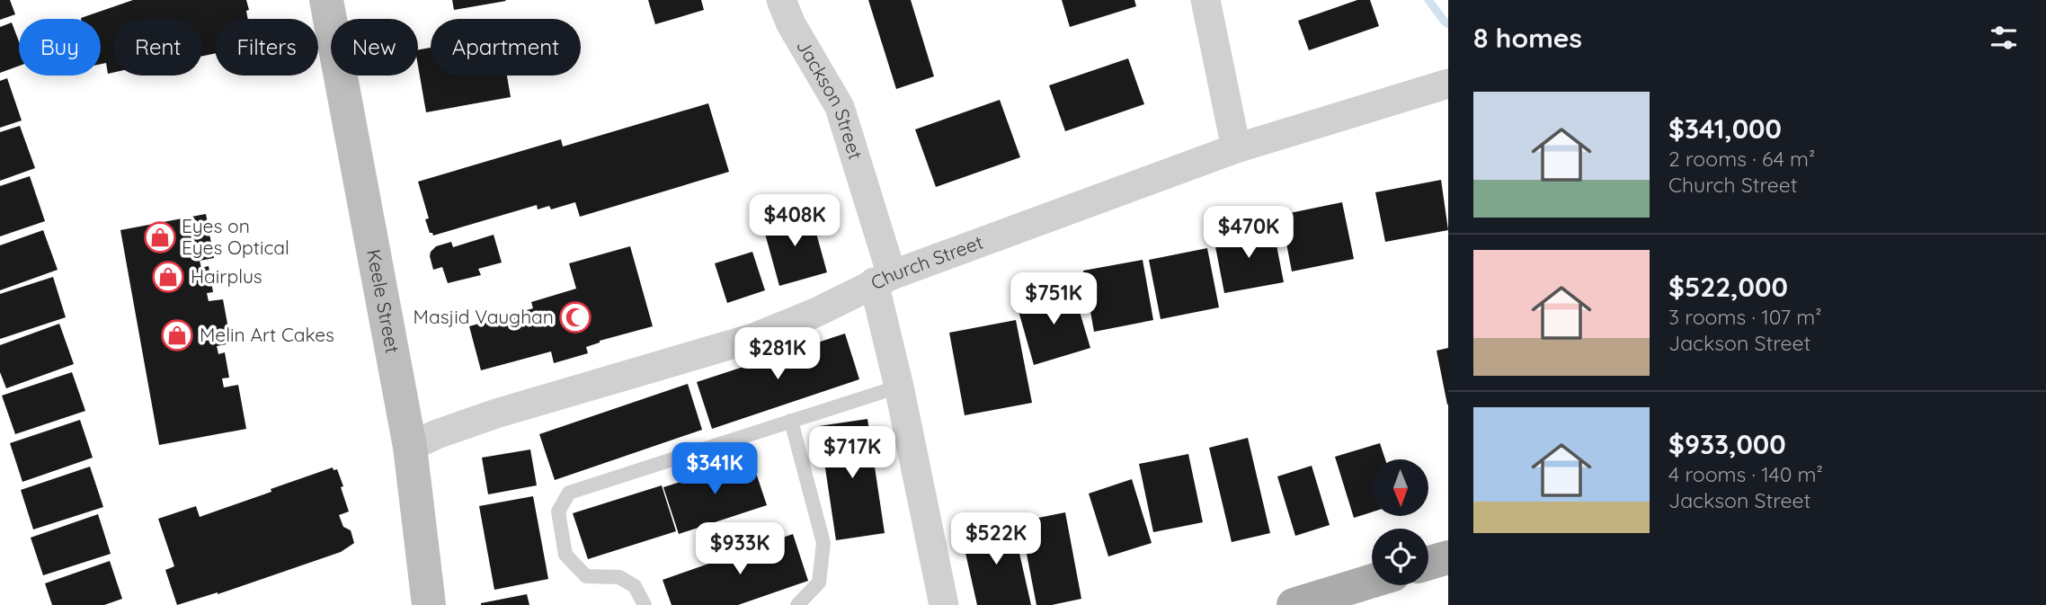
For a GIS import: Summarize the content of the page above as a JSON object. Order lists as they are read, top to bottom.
{
  "streets": {
    "main road": ["Keele Street"],
    "street": ["Jackson Street", "Church Street"]
  },
  "crossings": [
    ["Jackson Street", "Church Street"],
    ["Church Street", "Keele Street"]
  ],
  "places": {
    "shop": ["Eyes on Eyes Optical", "Hairplus", "Melin Art Cakes"],
    "mosque": ["Masjid Vaughan"]
  },
  "north": "bottom",
  "page": {
    "heading": "8 homes",
    "chip": [
      "Buy",
      "Rent",
      "Filters",
      "New",
      "Apartment"
    ],
    "list": [
      {
        "name": "$341,000",
        "note": "2 rooms · 64 m² · Church Street"
      },
      {
        "name": "$522,000",
        "note": "3 rooms · 107 m² · Jackson Street"
      },
      {
        "name": "$933,000",
        "note": "4 rooms · 140 m² · Jackson Street"
      }
    ],
    "price": [
      "$408K",
      "$470K",
      "$751K",
      "$281K",
      "$717K",
      "$341K",
      "$522K",
      "$933K"
    ]
  }
}
